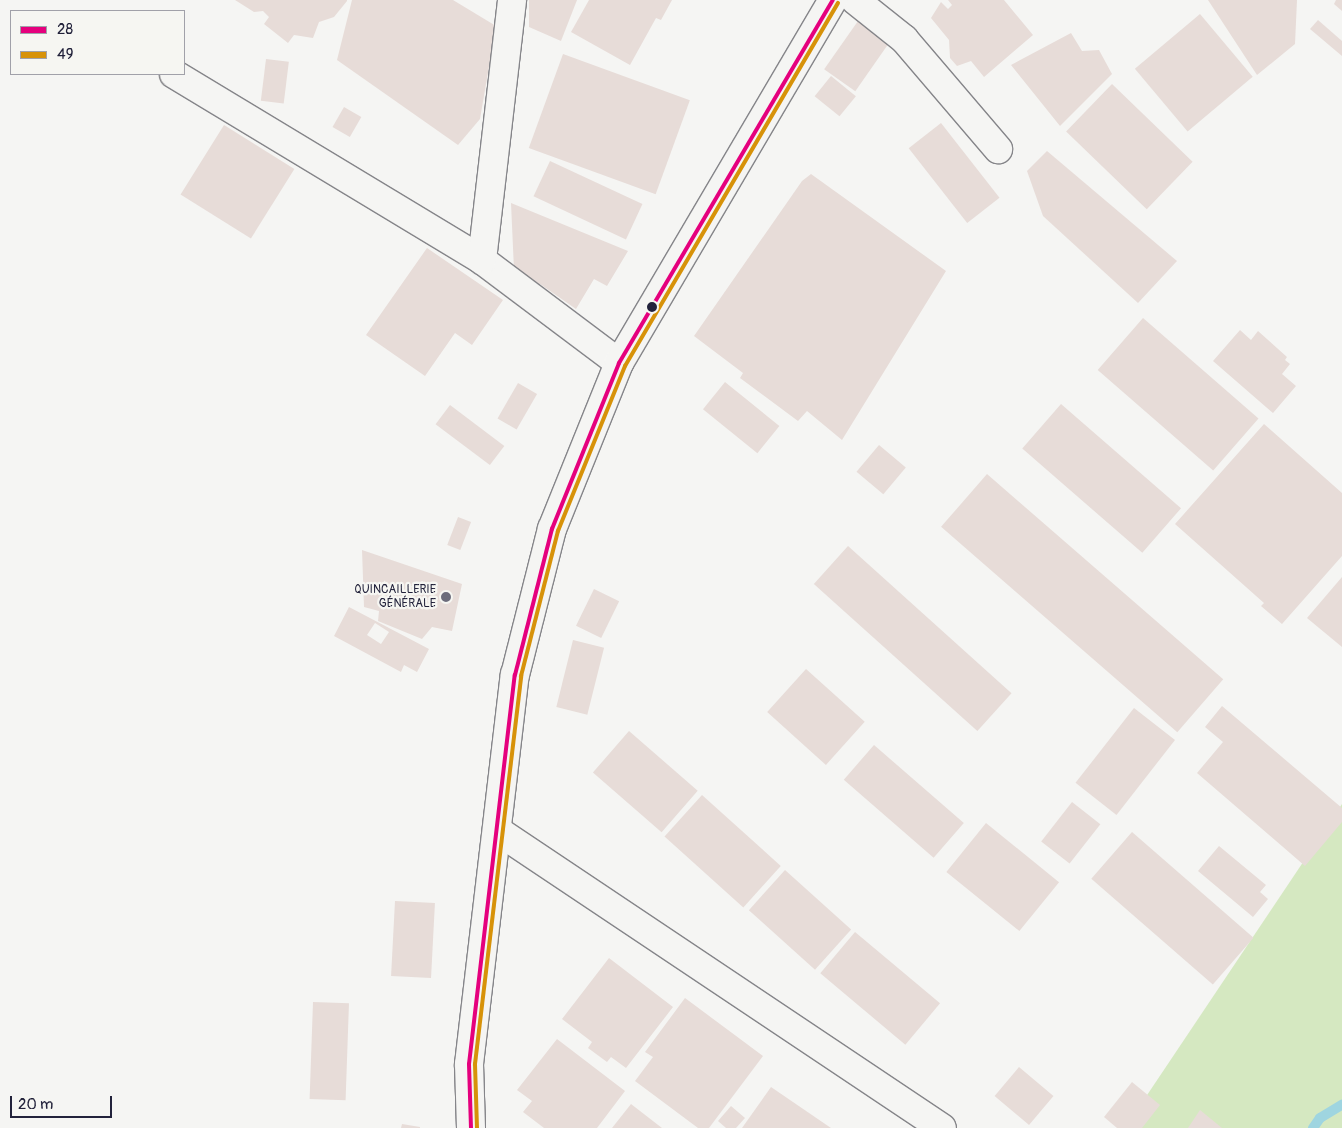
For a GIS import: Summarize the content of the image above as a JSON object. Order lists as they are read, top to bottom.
{
  "places": ["QUINCAILLERIE GÉNÉRALE"],
  "lines": ["transit line 28", "transit line 49"],
  "legend": ["28", "49"],
  "scale_bar": "20 m"
}
